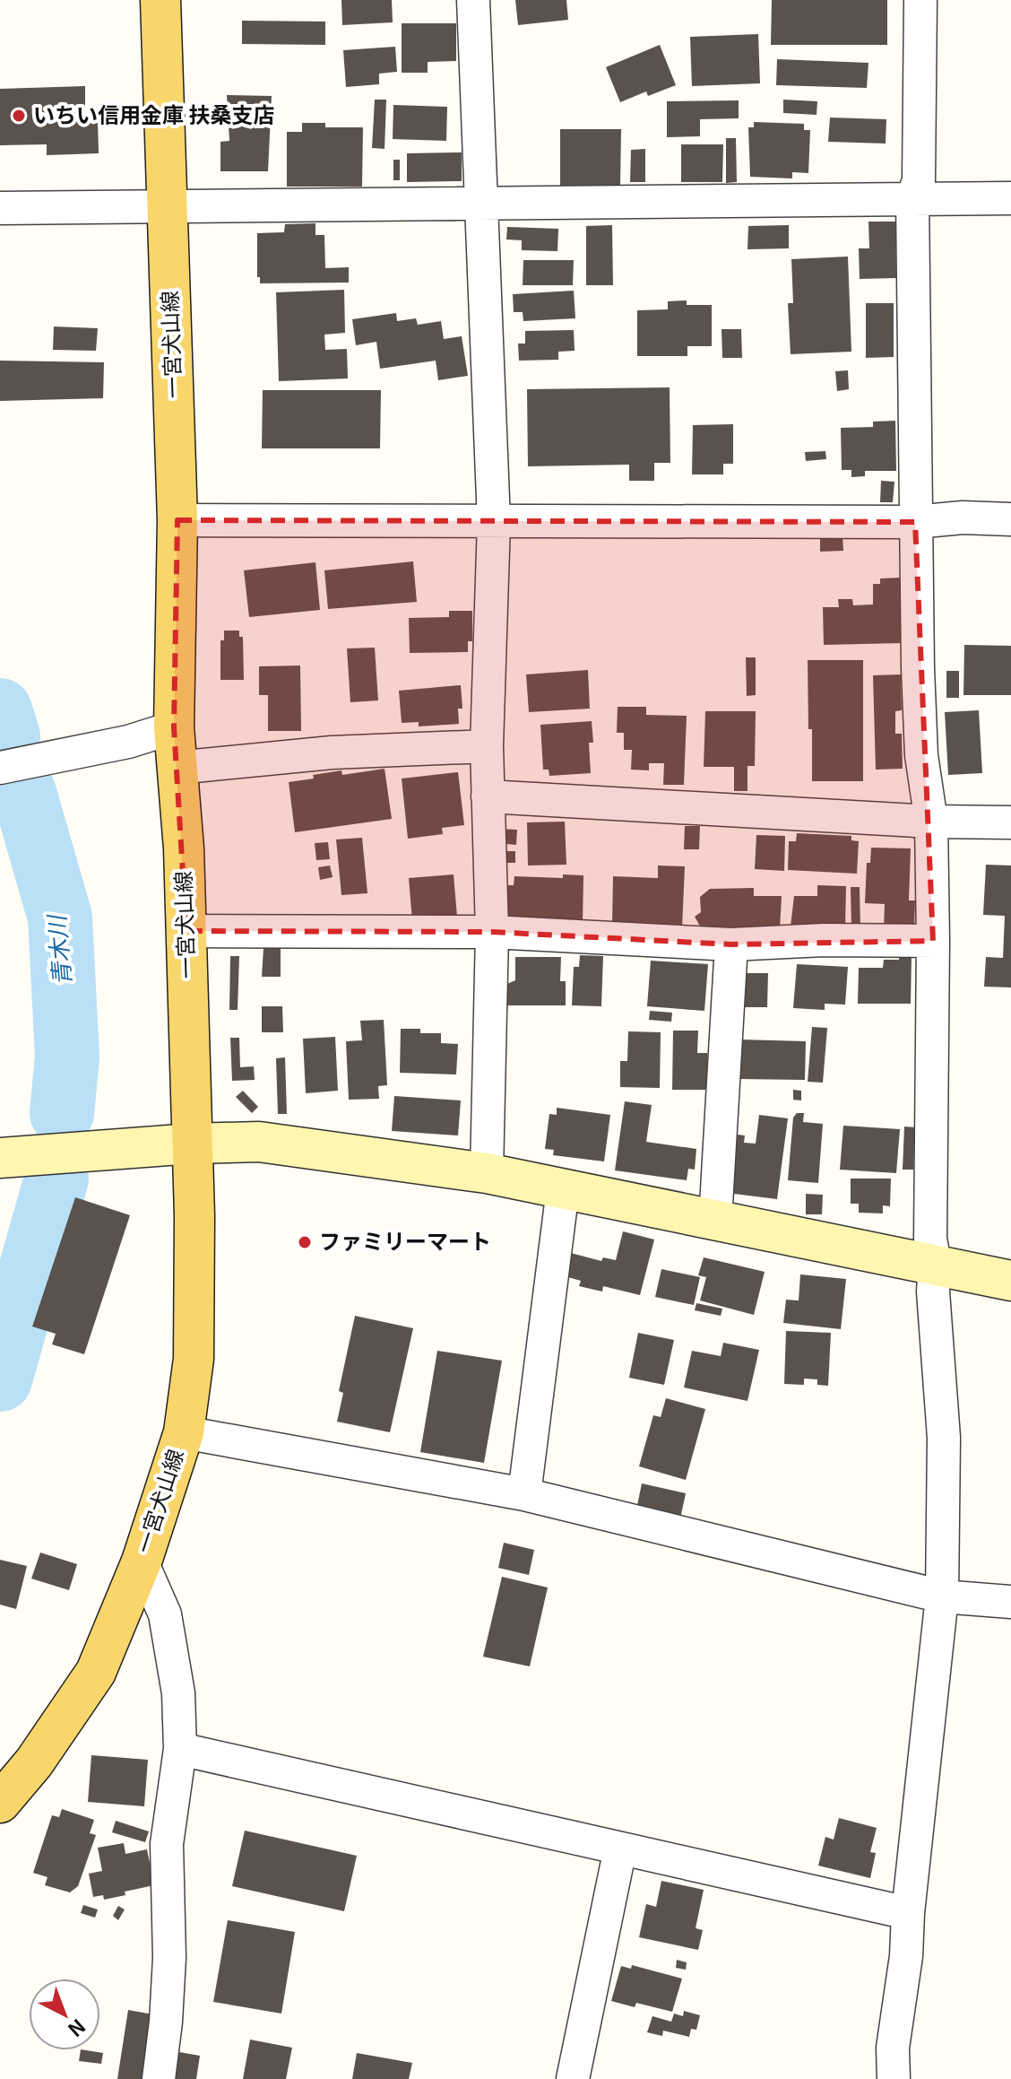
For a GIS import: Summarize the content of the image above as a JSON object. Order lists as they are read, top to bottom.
{
  "streets": {
    "main road": ["一宮犬山線"]
  },
  "water": ["青木川"],
  "places": ["いちい信用金庫 扶桑支店", "ファミリーマート"],
  "north": "bottom right"
}
